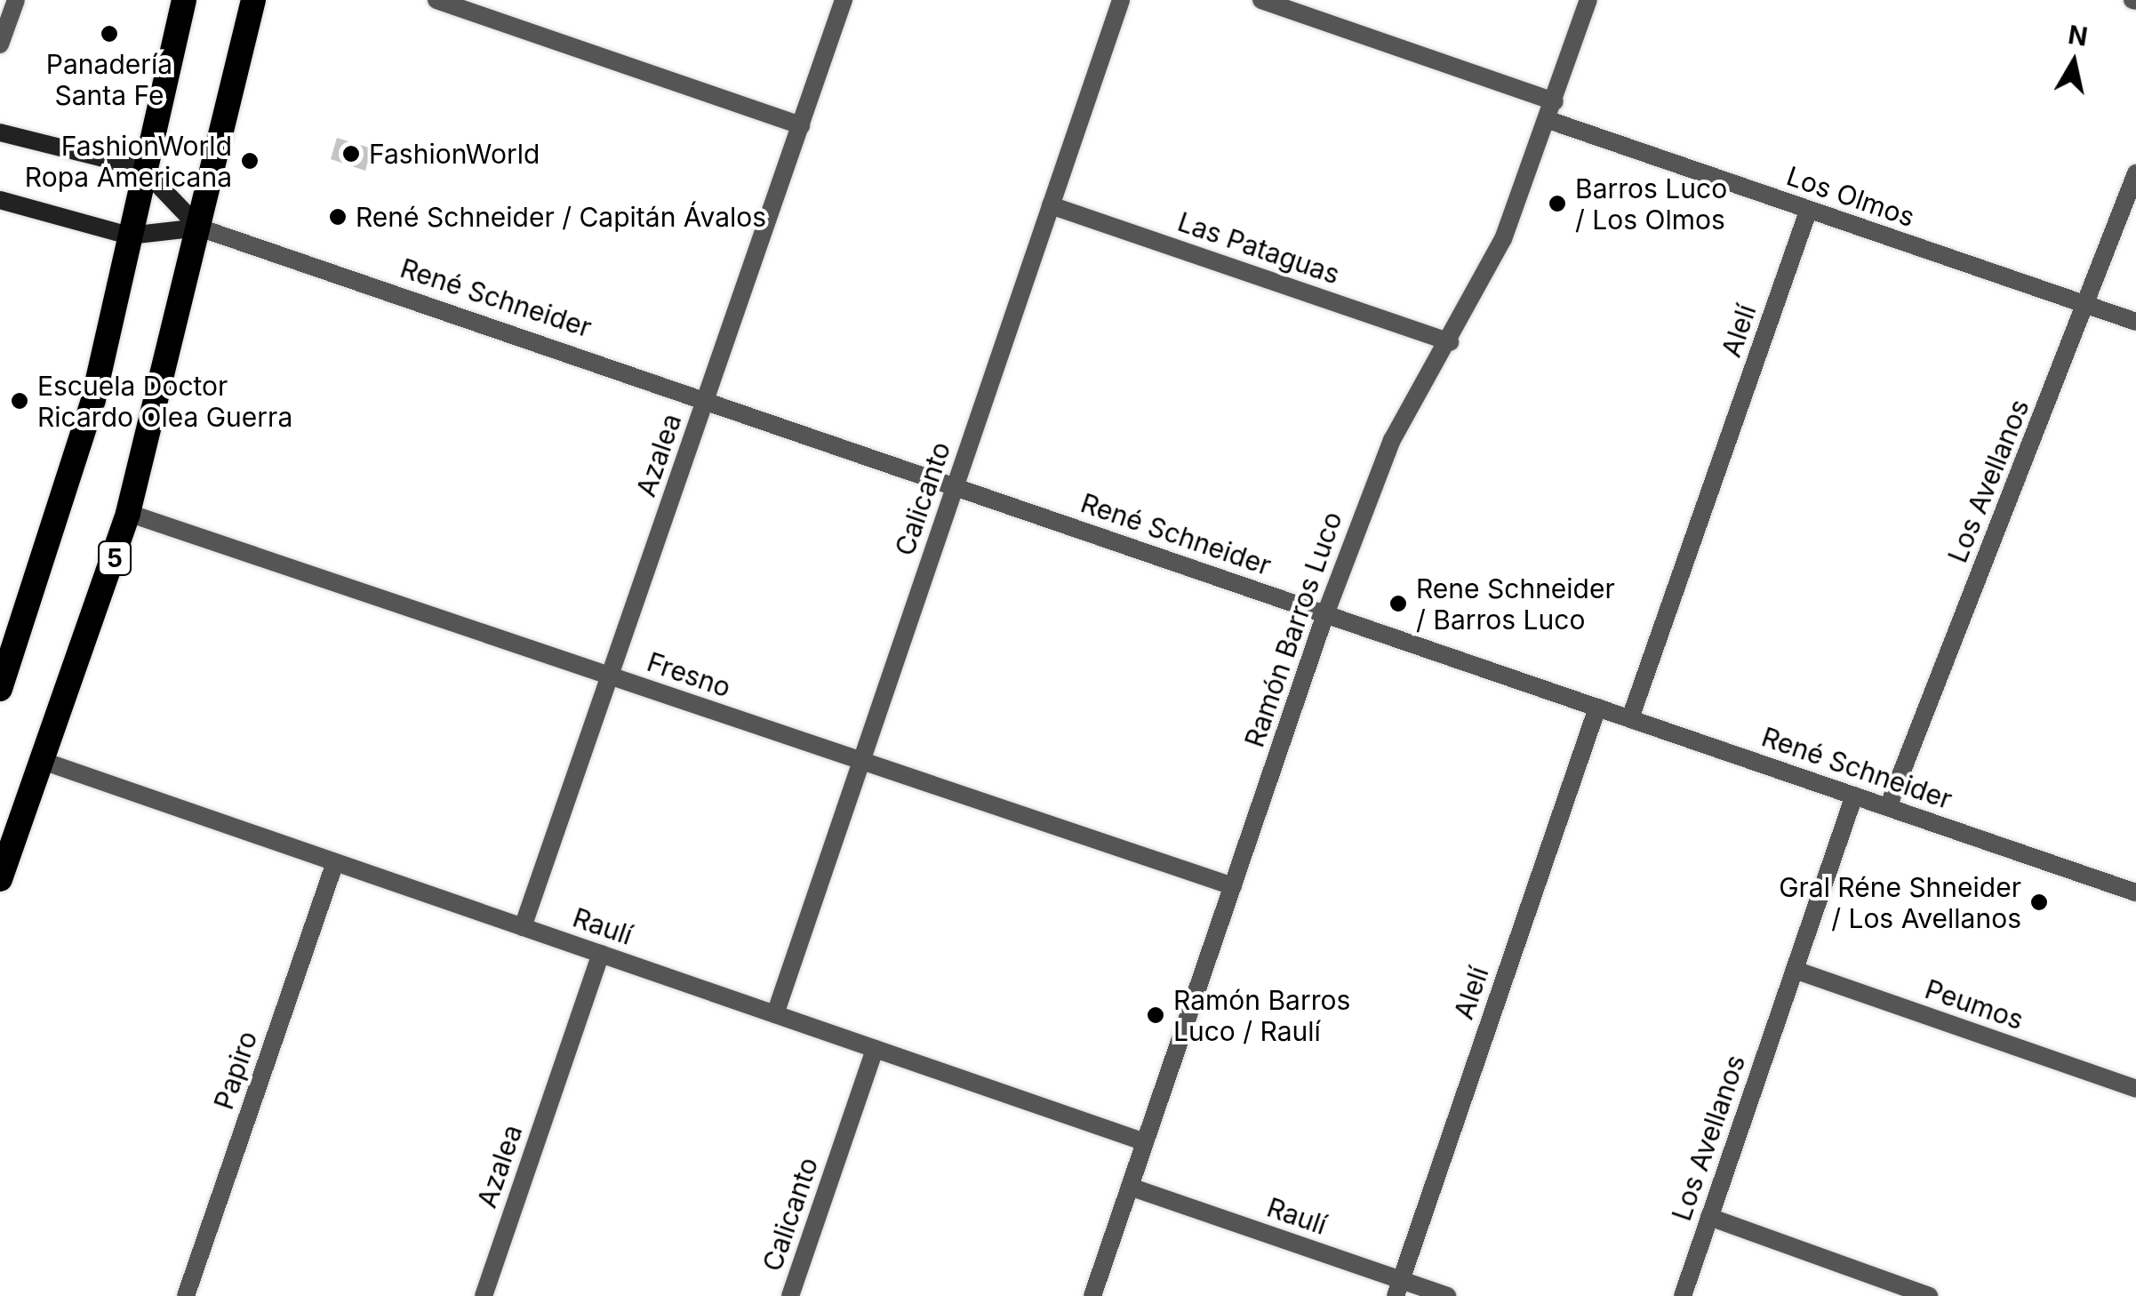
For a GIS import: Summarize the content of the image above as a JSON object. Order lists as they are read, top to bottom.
{
  "streets": {
    "highway": ["5"],
    "street": [
      "Los Olmos",
      "Las Pataguas",
      "René Schneider",
      "Alelí",
      "Azalea",
      "Los Avellanos",
      "Calicanto",
      "Ramón Barros Luco",
      "Fresno",
      "Raulí",
      "Peumos",
      "Papiro"
    ]
  },
  "crossings": [
    ["Los Olmos", "Alelí"],
    ["Los Olmos", "Los Avellanos"],
    ["Los Olmos", "Ramón Barros Luco"],
    ["Las Pataguas", "Calicanto"],
    ["Las Pataguas", "Ramón Barros Luco"],
    ["René Schneider", "Alelí"],
    ["René Schneider", "Azalea"],
    ["René Schneider", "Los Avellanos"],
    ["René Schneider", "Calicanto"],
    ["René Schneider", "5"],
    ["René Schneider", "Ramón Barros Luco"],
    ["Alelí", "Raulí"],
    ["Azalea", "Fresno"],
    ["Azalea", "Raulí"],
    ["Los Avellanos", "Peumos"],
    ["Calicanto", "Fresno"],
    ["Calicanto", "Raulí"],
    ["5", "Fresno"],
    ["5", "Raulí"],
    ["Ramón Barros Luco", "Fresno"],
    ["Ramón Barros Luco", "Raulí"],
    ["Raulí", "Papiro"]
  ],
  "places": [
    "Panadería Santa Fe",
    "FashionWorld",
    "FashionWorld Ropa Americana",
    "Barros Luco / Los Olmos",
    "René Schneider / Capitán Ávalos",
    "Escuela Doctor Ricardo Olea Guerra",
    "Rene Schneider / Barros Luco",
    "Gral Réne Shneider / Los Avellanos",
    "Ramón Barros Luco / Raulí"
  ],
  "north": "top"
}
